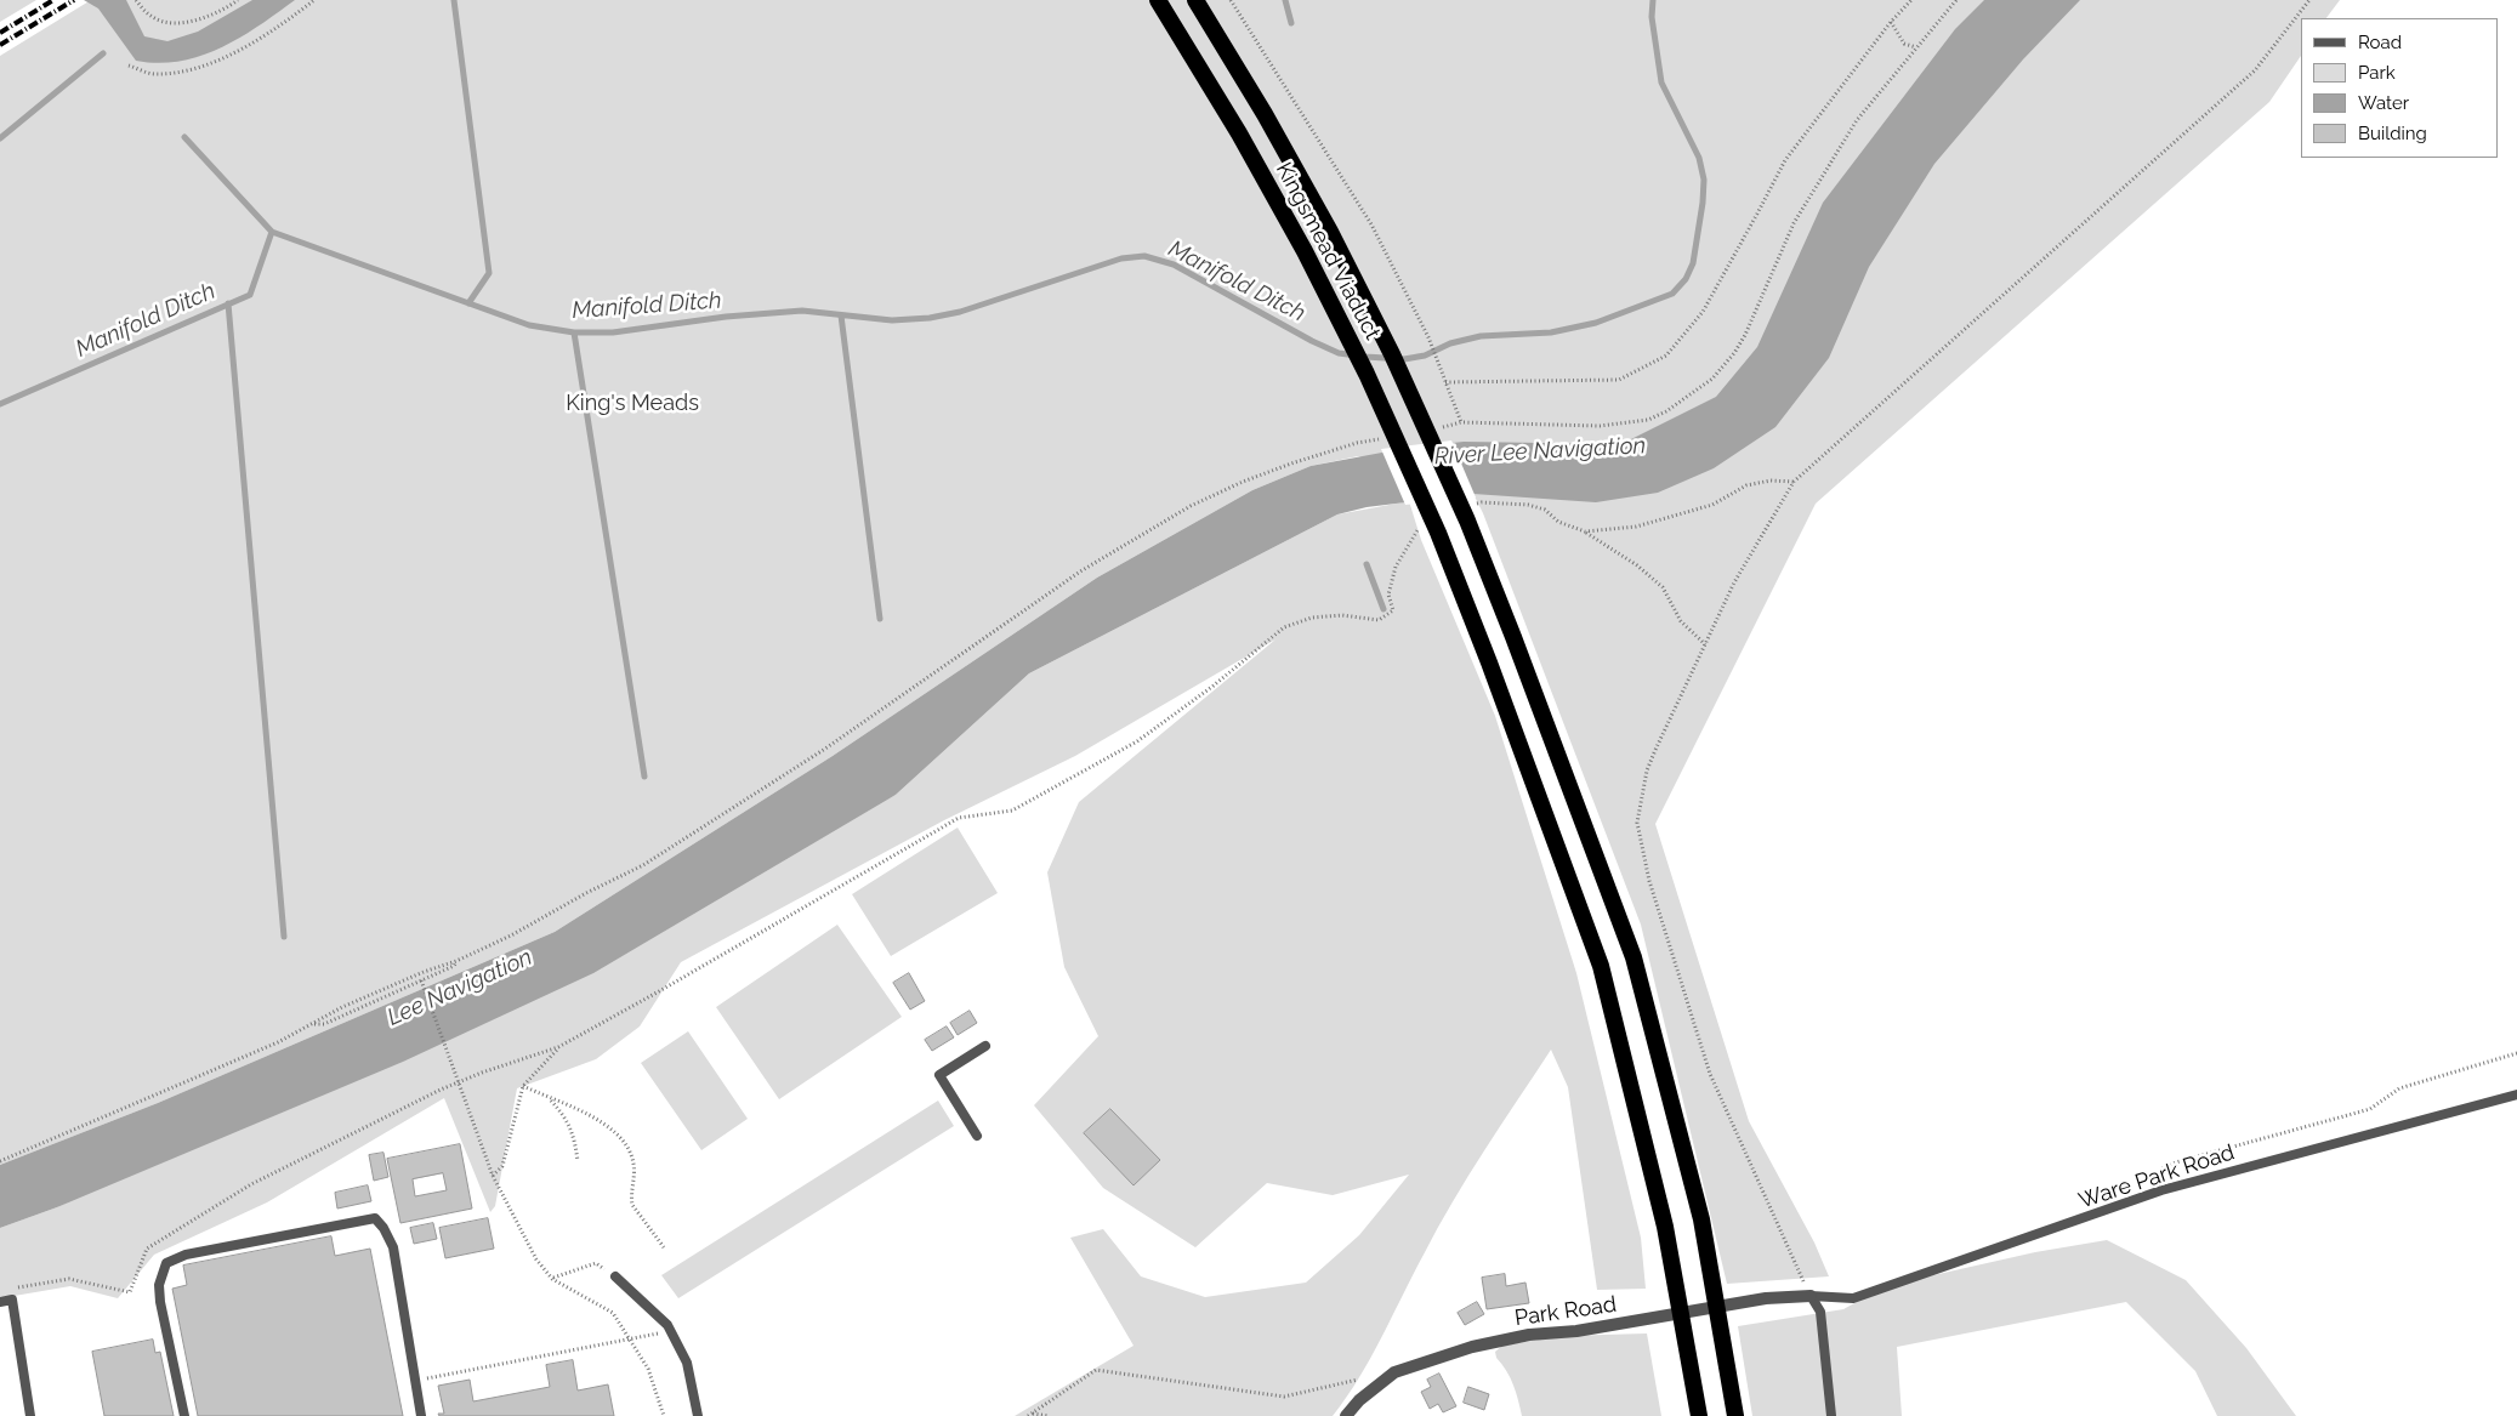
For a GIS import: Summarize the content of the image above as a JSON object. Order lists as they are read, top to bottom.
{
  "streets": {
    "highway": ["Kingsmead Viaduct"],
    "street": ["Park Road"],
    "lane": ["Ware Park Road"]
  },
  "crossings": [
    ["Ware Park Road", "Park Road"]
  ],
  "water": ["Manifold Ditch", "River Lee Navigation", "Lee Navigation"],
  "parks": ["King's Meads"],
  "legend": [
    "Road",
    "Park",
    "Water",
    "Building"
  ]
}
